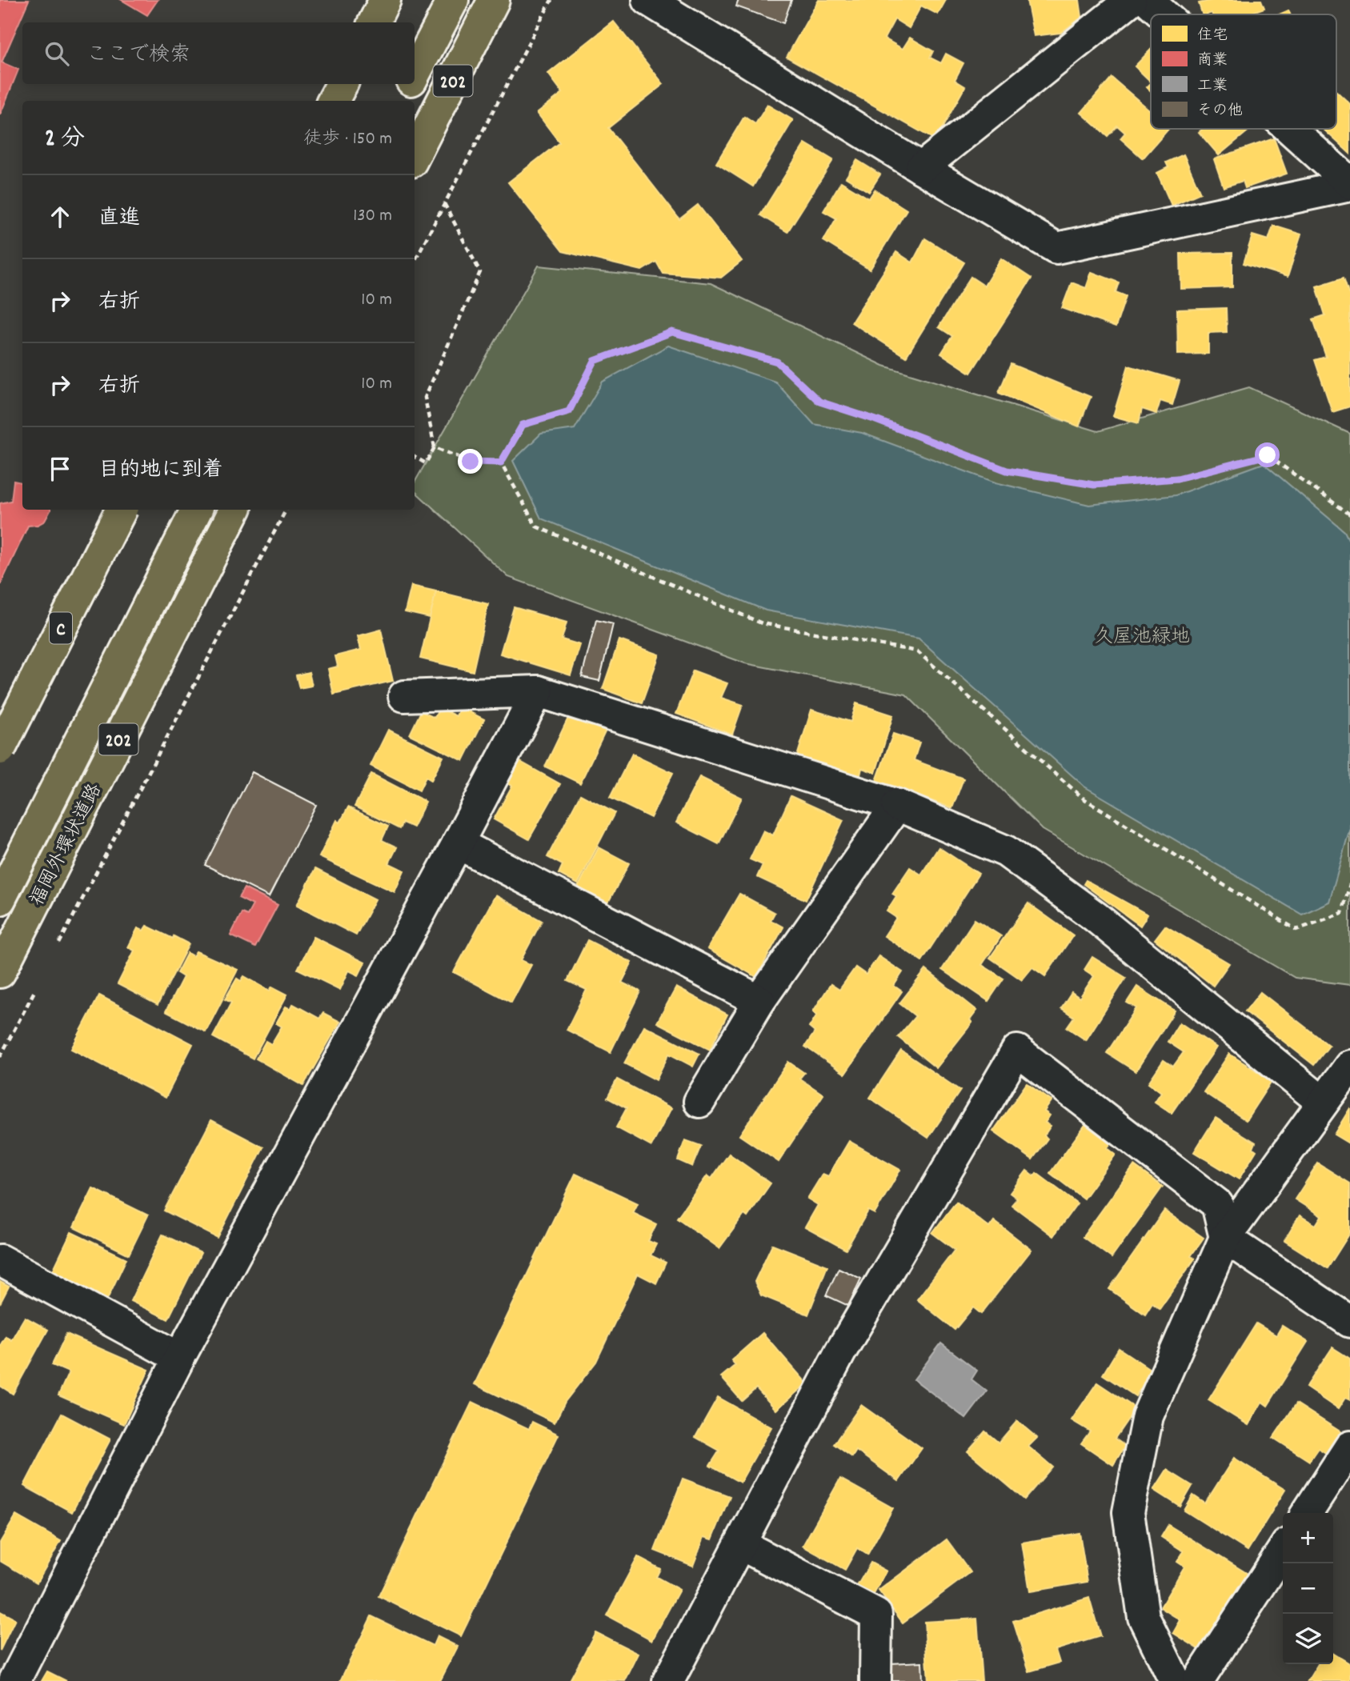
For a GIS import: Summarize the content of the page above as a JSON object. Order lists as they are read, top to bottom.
{
  "streets": {
    "highway": ["202", "C", "福岡外環状道路"]
  },
  "parks": ["久屋池緑地"],
  "legend": [
    "住宅",
    "商業",
    "工業",
    "その他"
  ],
  "page": {
    "search": "ここで検索",
    "heading": ["2 分", "徒歩 · 150 m"],
    "list": [
      ["直進", "130 m"],
      ["右折", "10 m"],
      ["右折", "10 m"],
      "目的地に到着"
    ],
    "map_buttons": ["+", "−"]
  }
}
